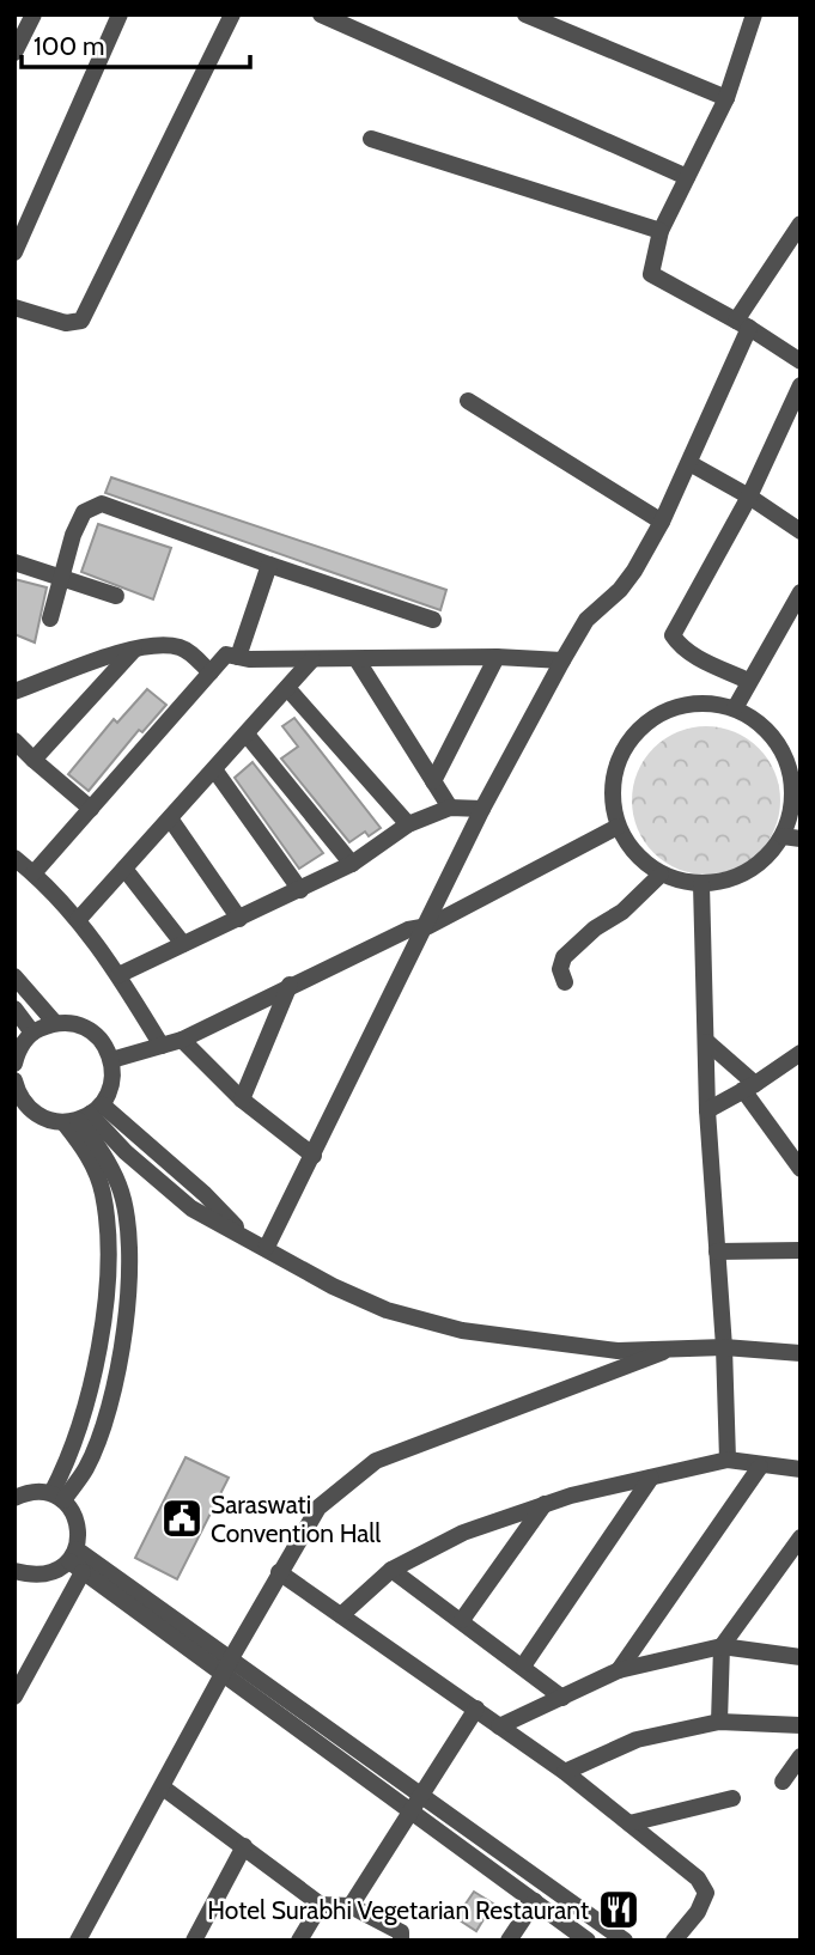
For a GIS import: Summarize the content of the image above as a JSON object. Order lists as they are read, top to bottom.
{
  "places": {
    "public building": ["Saraswati Convention Hall"],
    "restaurant": ["Hotel Surabhi Vegetarian Restaurant"]
  },
  "scale_bar": "100 m"
}
